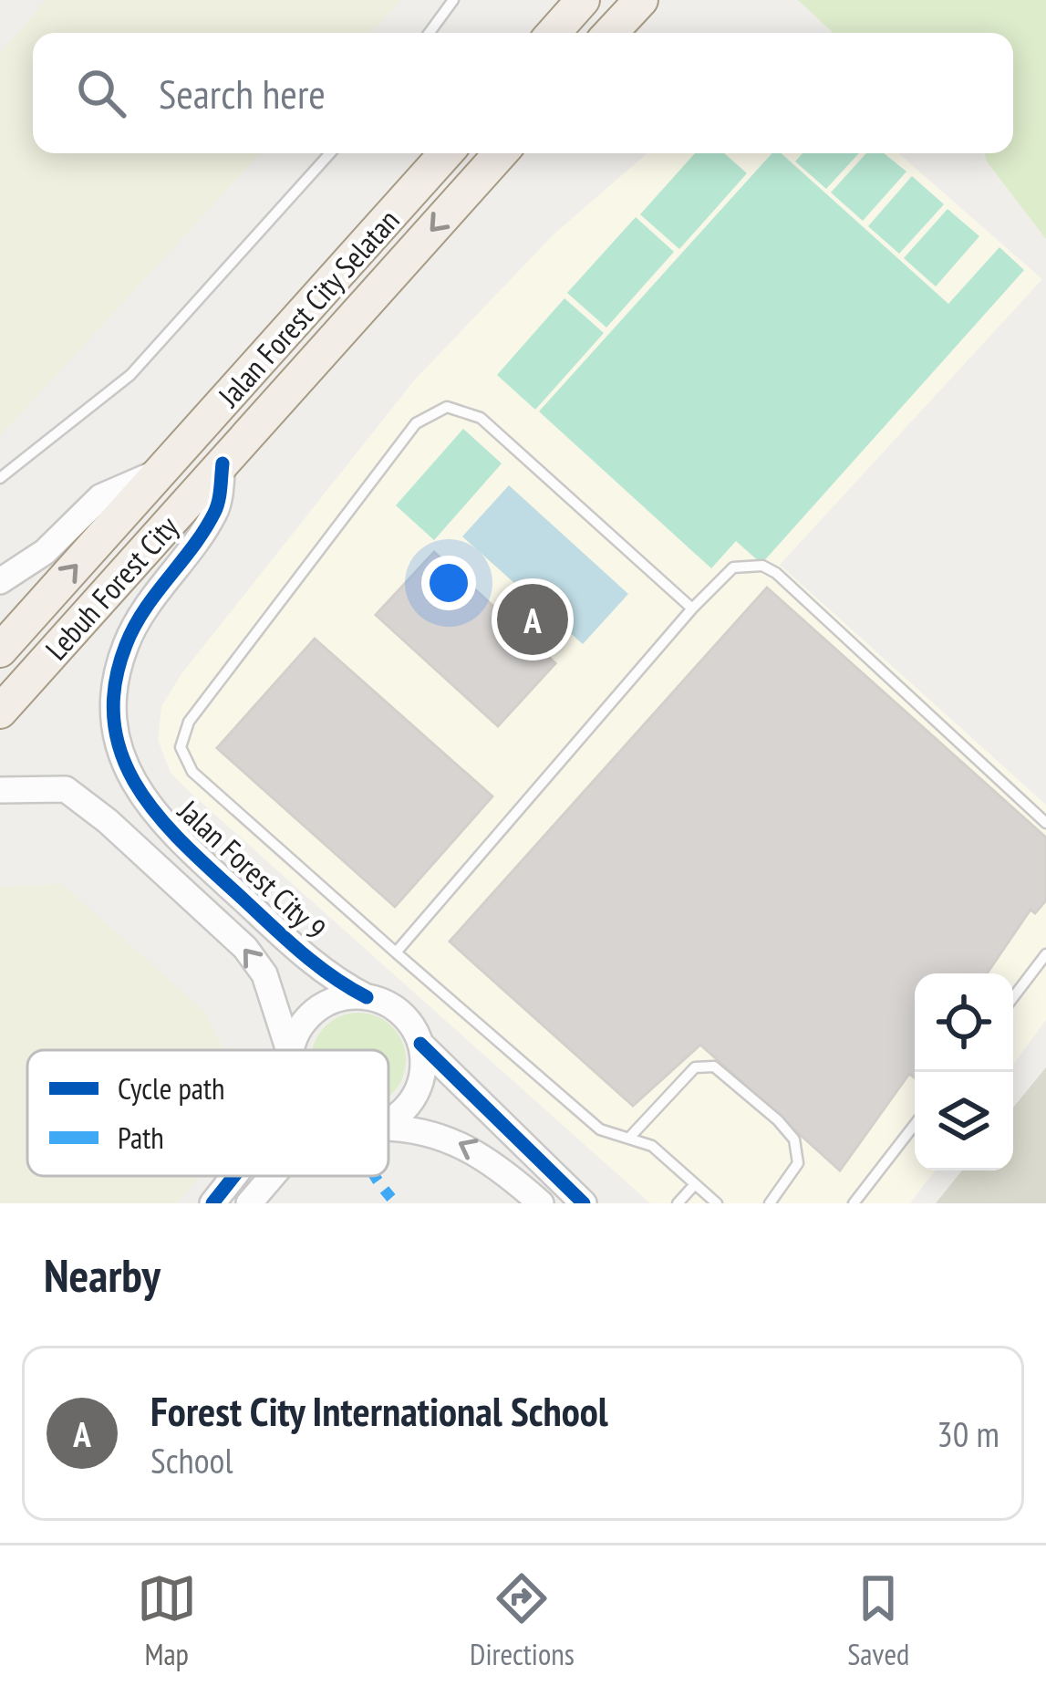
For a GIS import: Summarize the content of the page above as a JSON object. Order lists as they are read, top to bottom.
{
  "streets": {
    "main road": ["Jalan Forest City Selatan", "Lebuh Forest City"],
    "street": ["Jalan Forest City 9"]
  },
  "crossings": [
    ["Jalan Forest City Selatan", "Lebuh Forest City"],
    ["Jalan Forest City Selatan", "Jalan Forest City 9"],
    ["Lebuh Forest City", "Jalan Forest City 9"]
  ],
  "legend": ["Cycle path", "Path"],
  "page": {
    "search": "Search here",
    "pins": "A",
    "heading": "Nearby",
    "list": [
      {
        "mark": "A",
        "name": "Forest City International School",
        "note": "School",
        "value": "30 m"
      }
    ],
    "nav": ["Map", "Directions", "Saved"]
  }
}
